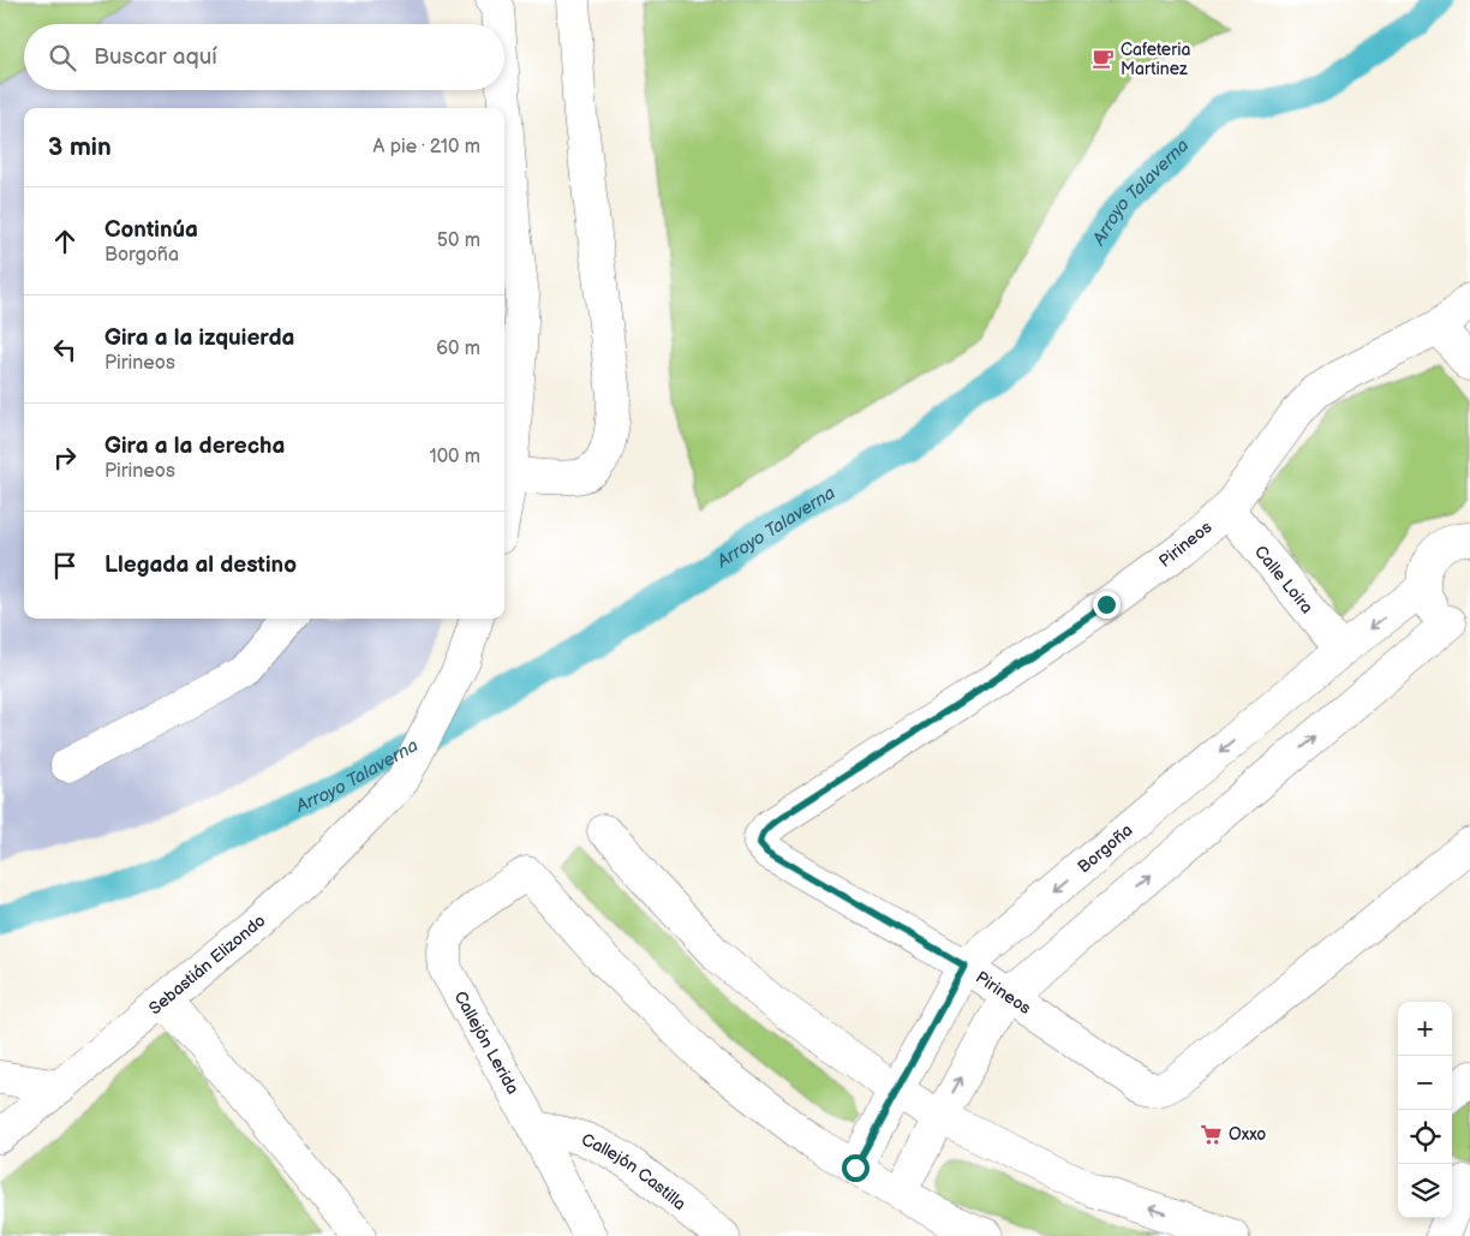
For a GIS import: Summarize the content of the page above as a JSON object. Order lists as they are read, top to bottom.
{
  "streets": {
    "street": [
      "Pirineos",
      "Calle Loira",
      "Borgoña",
      "Sebastián Elizondo",
      "Callejón Lerida",
      "Callejón Castilla"
    ]
  },
  "crossings": [
    ["Pirineos", "Calle Loira"],
    ["Pirineos", "Borgoña"],
    ["Calle Loira", "Borgoña"],
    ["Borgoña", "Callejón Lerida"],
    ["Callejón Lerida", "Callejón Castilla"]
  ],
  "water": ["Arroyo Talaverna"],
  "places": {
    "cafe": ["Cafeteria Martinez"],
    "supermarket": ["Oxxo"]
  },
  "page": {
    "search": "Buscar aquí",
    "heading": ["3 min", "A pie · 210 m"],
    "list": [
      ["Continúa", "Borgoña", "50 m"],
      ["Gira a la izquierda", "Pirineos", "60 m"],
      ["Gira a la derecha", "Pirineos", "100 m"],
      "Llegada al destino"
    ],
    "map_buttons": ["+", "−"]
  }
}
